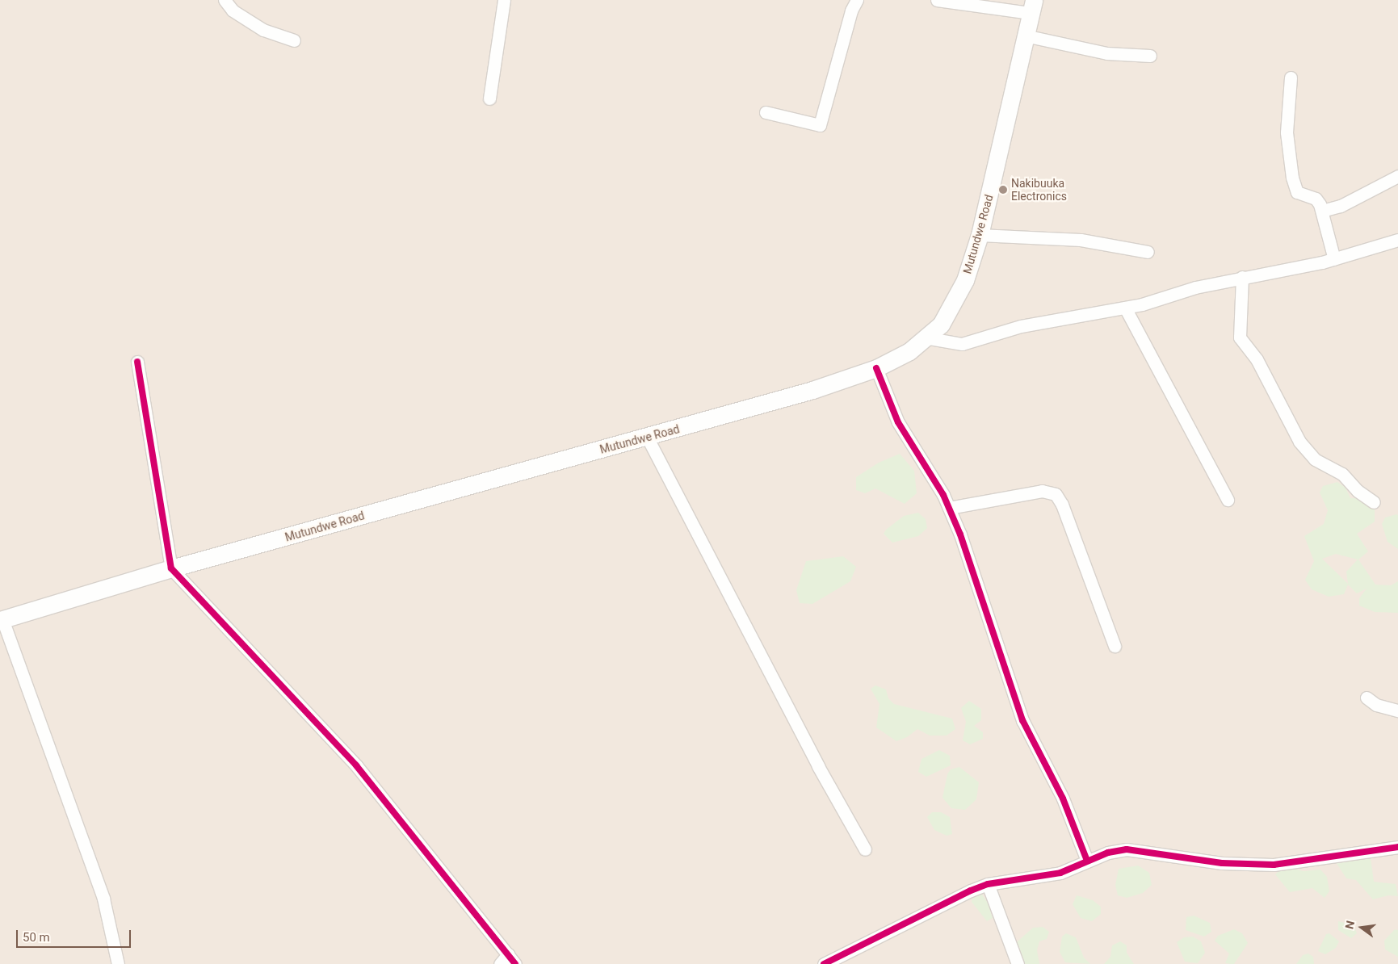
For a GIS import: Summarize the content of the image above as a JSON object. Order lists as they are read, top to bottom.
{
  "streets": {
    "main road": ["Mutundwe Road"]
  },
  "places": ["Nakibuuka Electronics"],
  "scale_bar": "50 m",
  "north": "left"
}
